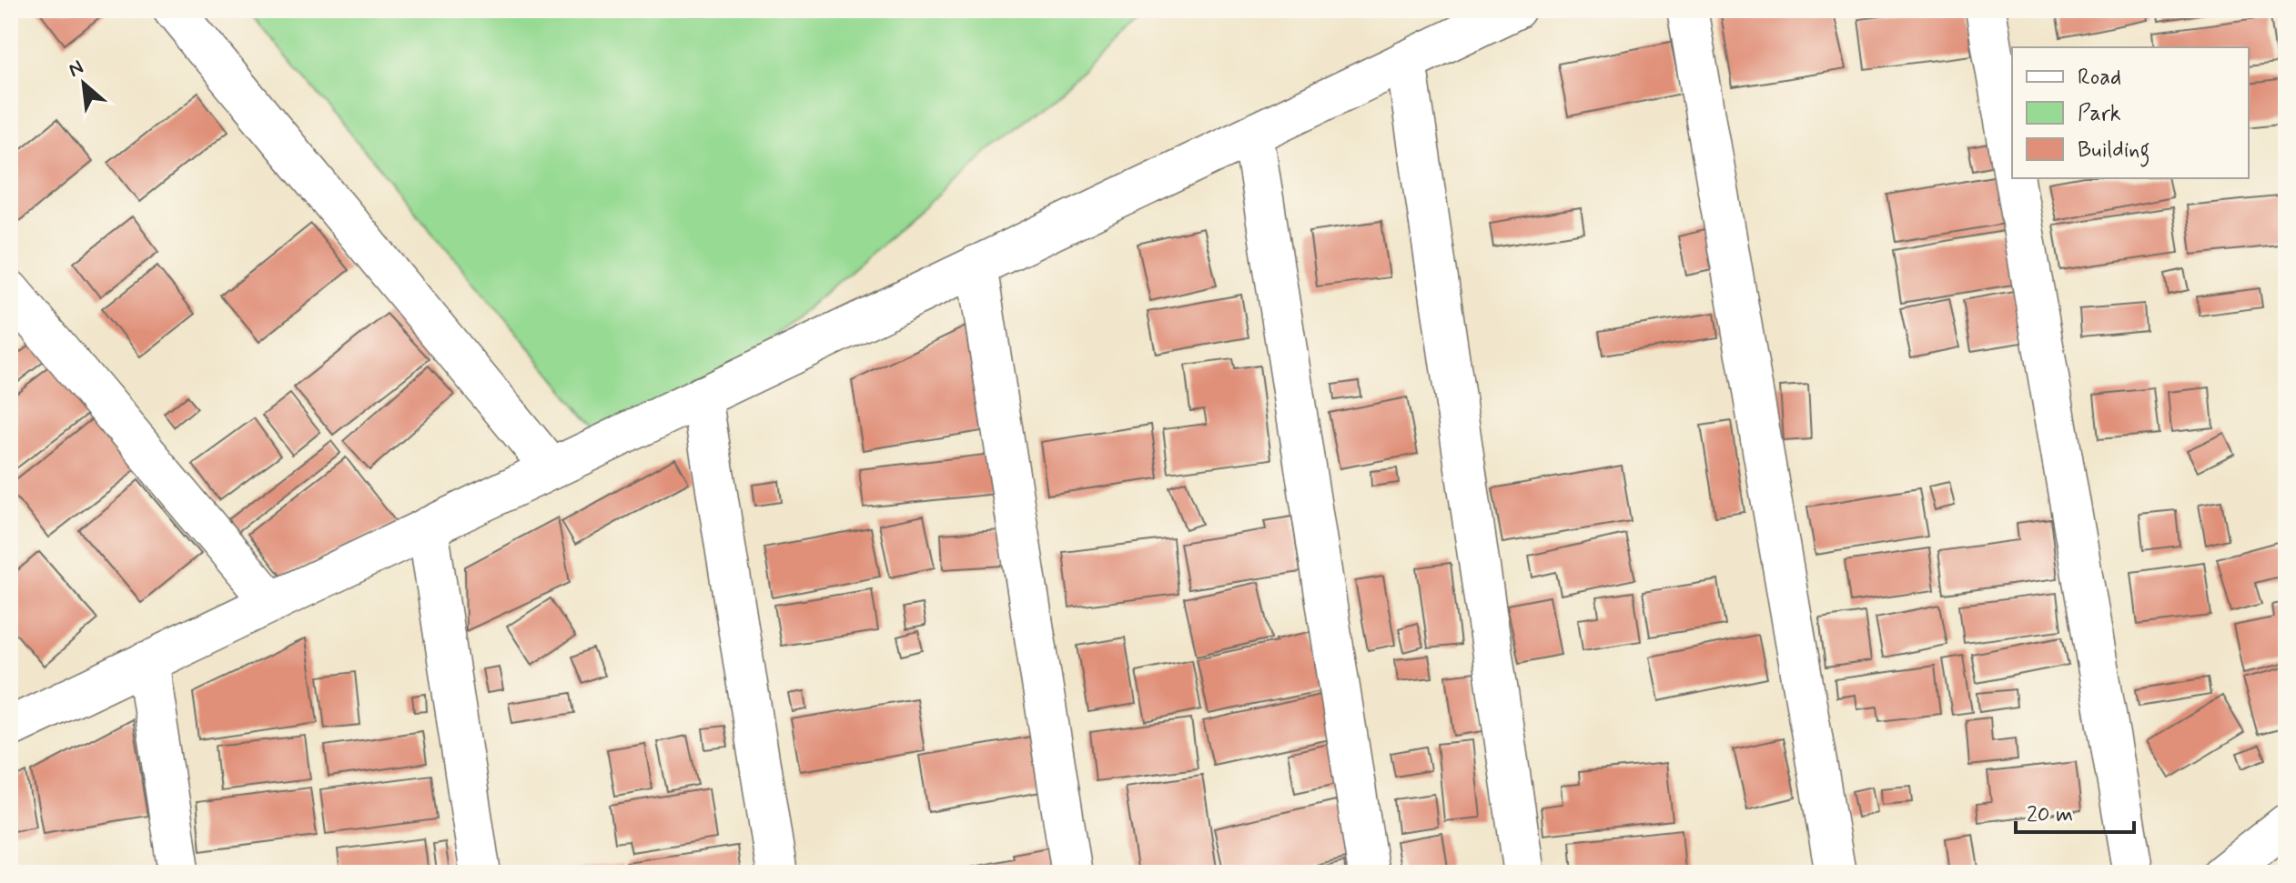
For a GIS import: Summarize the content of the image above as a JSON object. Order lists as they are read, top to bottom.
{
  "legend": ["Road", "Park", "Building"],
  "scale_bar": "20 m",
  "north": "top left"
}
